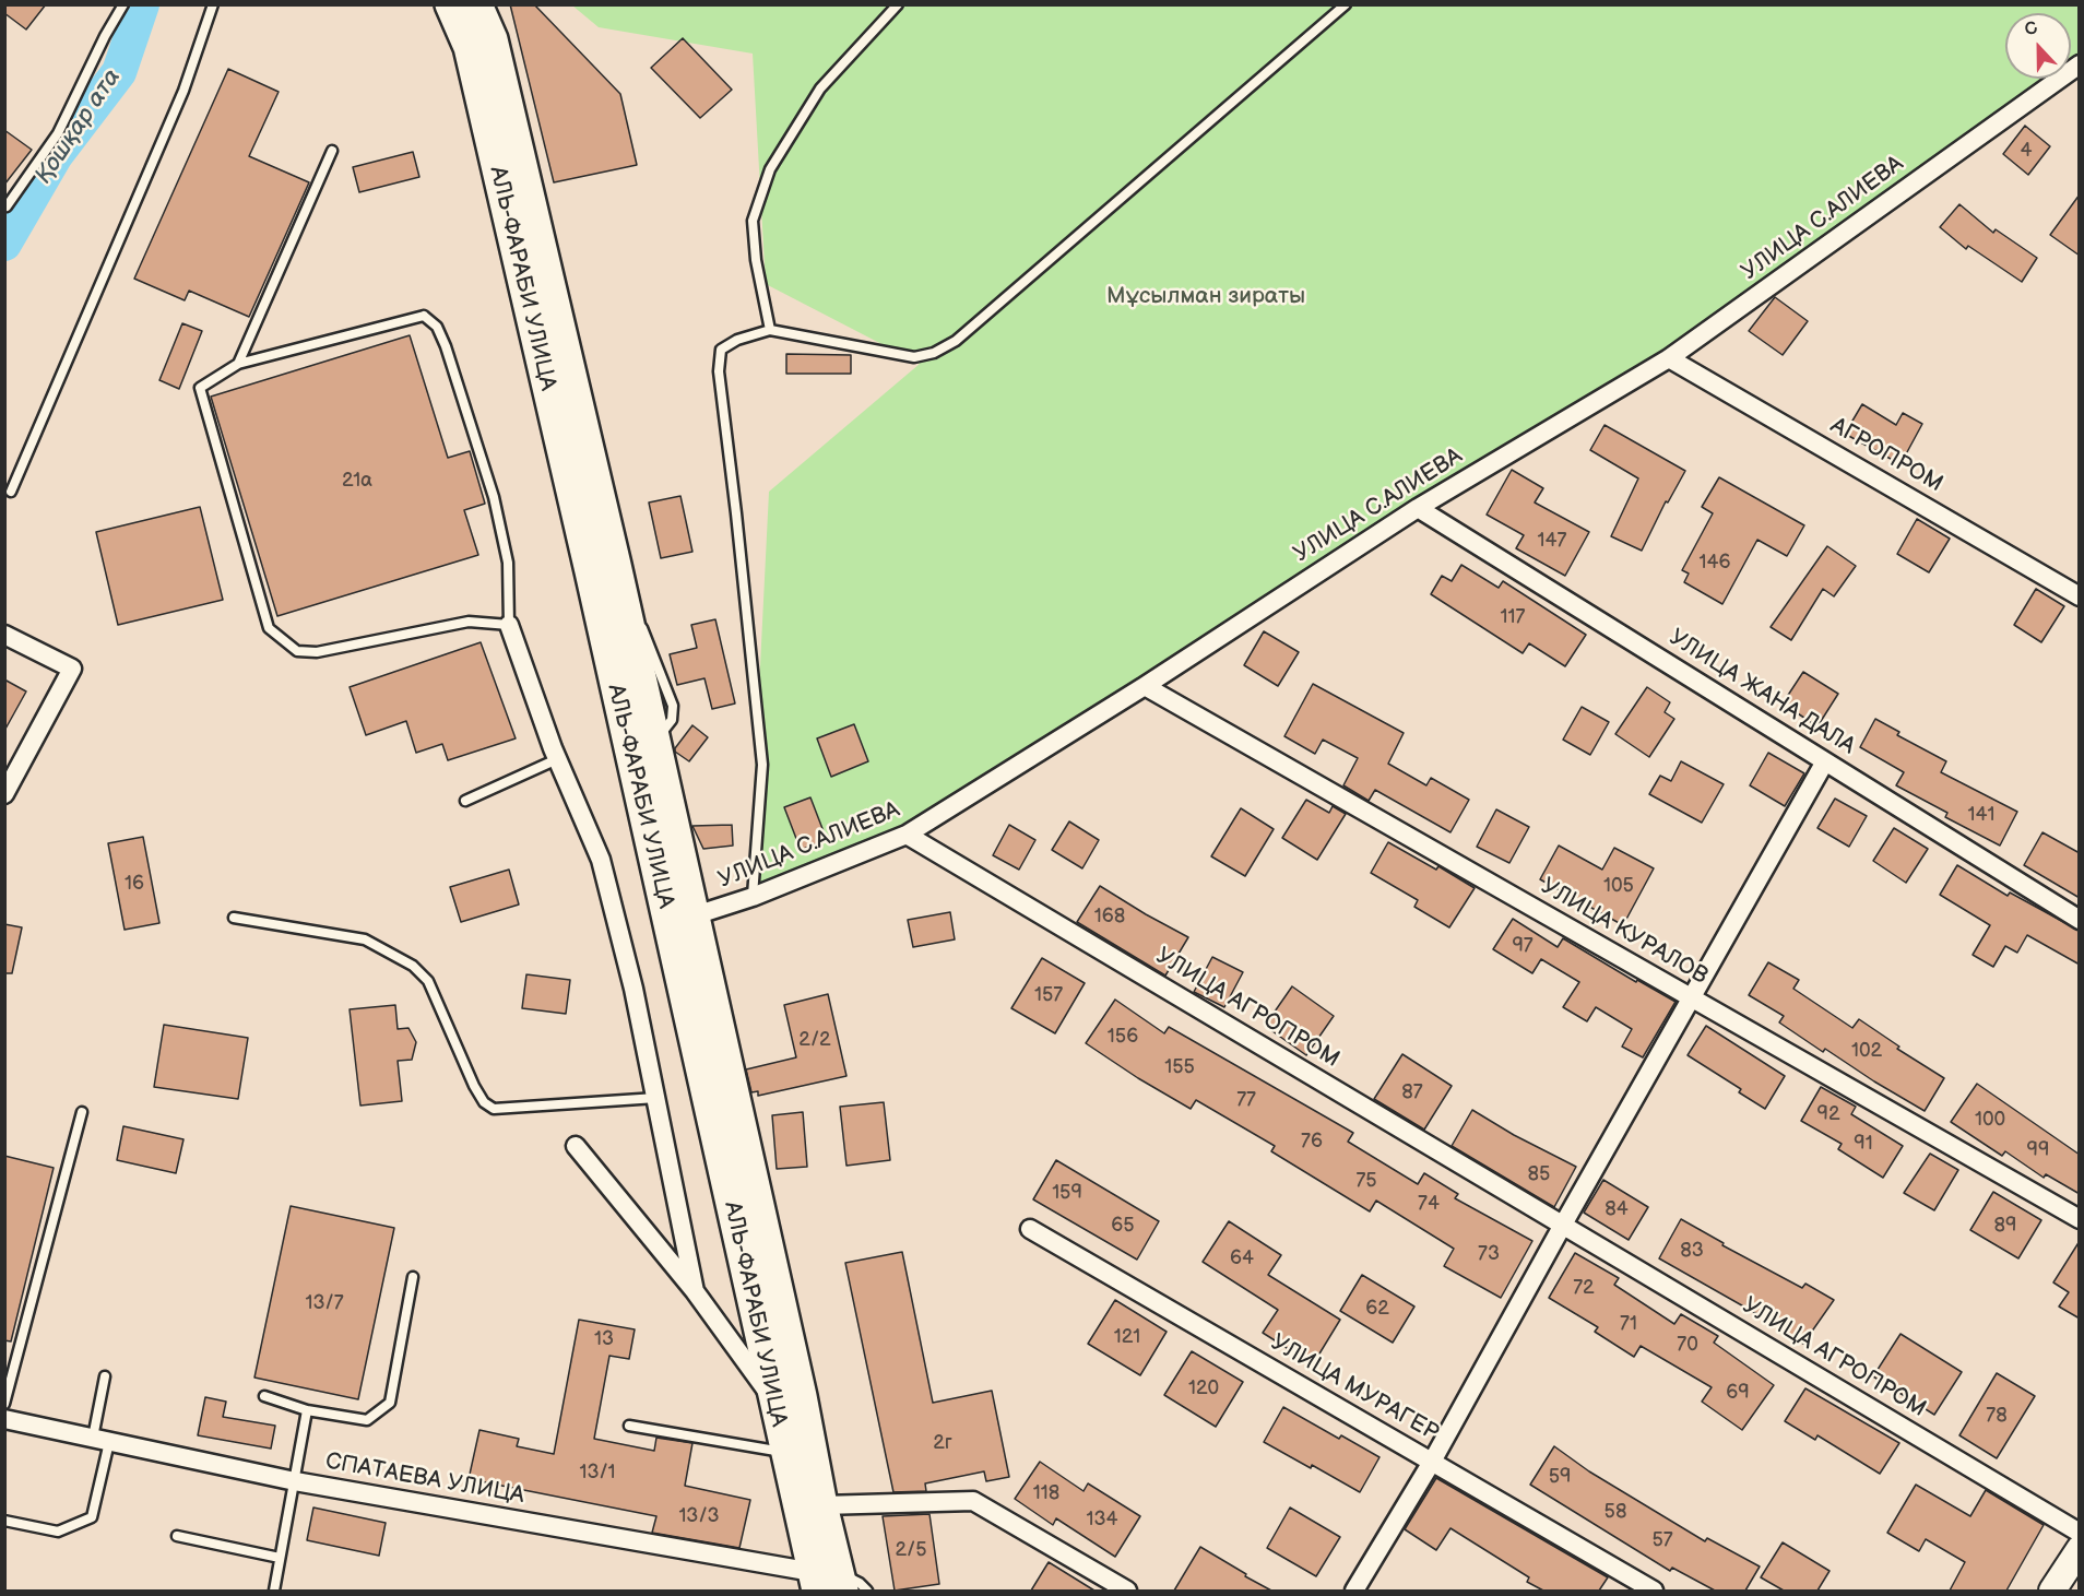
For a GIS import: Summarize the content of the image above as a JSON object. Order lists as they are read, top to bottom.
{
  "streets": {
    "main road": ["АЛЬ-ФАРАБИ УЛИЦА"],
    "street": [
      "УЛИЦА С.АЛИЕВА",
      "АГРОПРОМ",
      "УЛИЦА ЖАНА ДАЛА",
      "УЛИЦА КУРАЛОВ",
      "УЛИЦА АГРОПРОМ",
      "УЛИЦА МУРАГЕР",
      "СПАТАЕВА УЛИЦА"
    ]
  },
  "crossings": [
    ["УЛИЦА С.АЛИЕВА", "АЛЬ-ФАРАБИ УЛИЦА"],
    ["УЛИЦА С.АЛИЕВА", "АГРОПРОМ"],
    ["УЛИЦА С.АЛИЕВА", "УЛИЦА ЖАНА ДАЛА"],
    ["УЛИЦА С.АЛИЕВА", "УЛИЦА КУРАЛОВ"],
    ["УЛИЦА С.АЛИЕВА", "УЛИЦА АГРОПРОМ"],
    ["АЛЬ-ФАРАБИ УЛИЦА", "СПАТАЕВА УЛИЦА"]
  ],
  "water": ["Қошқар ата"],
  "parks": ["Мұсылман зираты"],
  "house_numbers": [
    "4",
    "21а",
    "147",
    "146",
    "117",
    "141",
    "16",
    "105",
    "168",
    "97",
    "157",
    "156",
    "2/2",
    "102",
    "155",
    "87",
    "77",
    "92",
    "100",
    "76",
    "91",
    "99",
    "85",
    "75",
    "159",
    "74",
    "84",
    "65",
    "89",
    "83",
    "73",
    "64",
    "72",
    "13/7",
    "62",
    "71",
    "121",
    "13",
    "70",
    "120",
    "69",
    "78",
    "2г",
    "13/1",
    "59",
    "118",
    "58",
    "13/3",
    "134",
    "57",
    "2/5"
  ],
  "north": "top"
}
